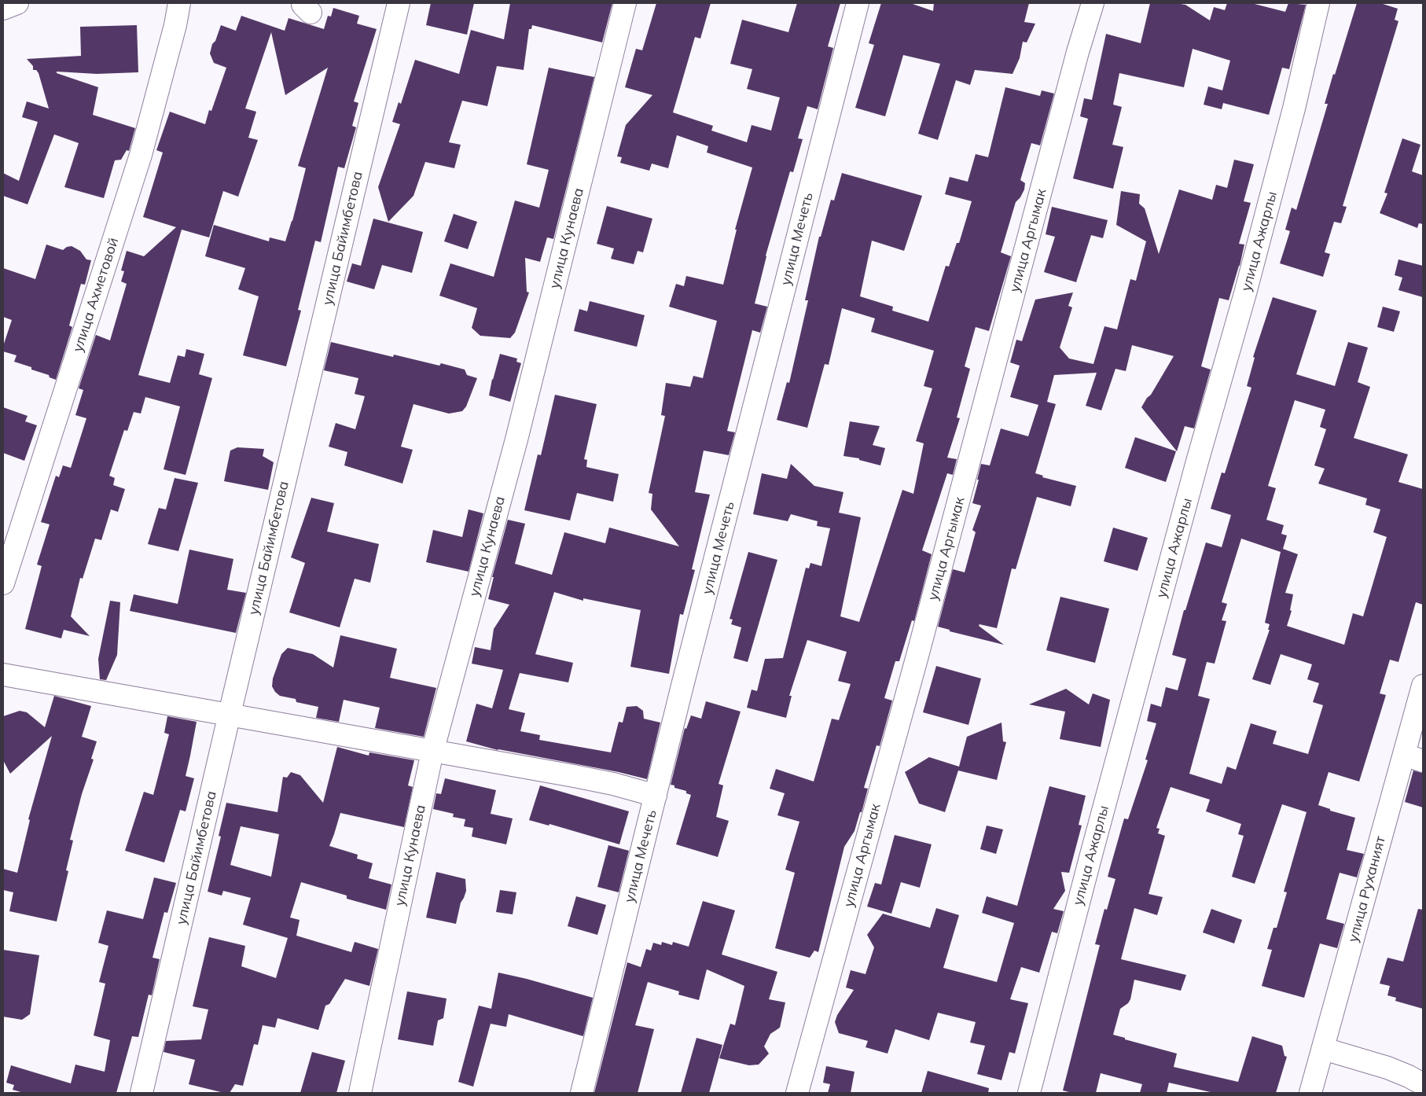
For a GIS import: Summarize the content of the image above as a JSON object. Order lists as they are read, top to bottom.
{
  "streets": {
    "street": [
      "улица Байимбетова",
      "улица Кунаева",
      "улица Мечеть",
      "улица Аргымак",
      "улица Ажарлы",
      "улица Ахметовой",
      "улица Руханият"
    ]
  }
}
